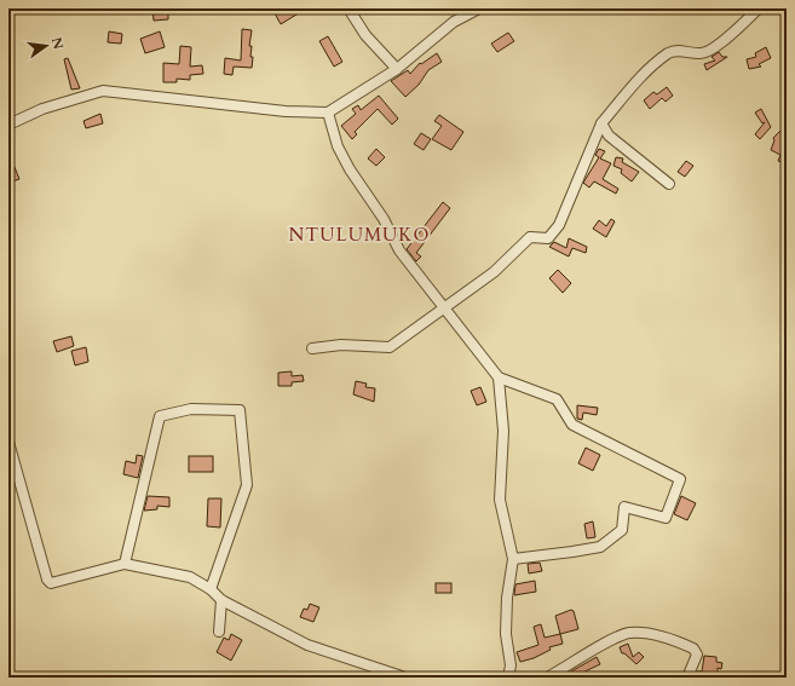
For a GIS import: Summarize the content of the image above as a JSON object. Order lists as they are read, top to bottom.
{
  "districts": ["NTULUMUKO"],
  "north": "right"
}
